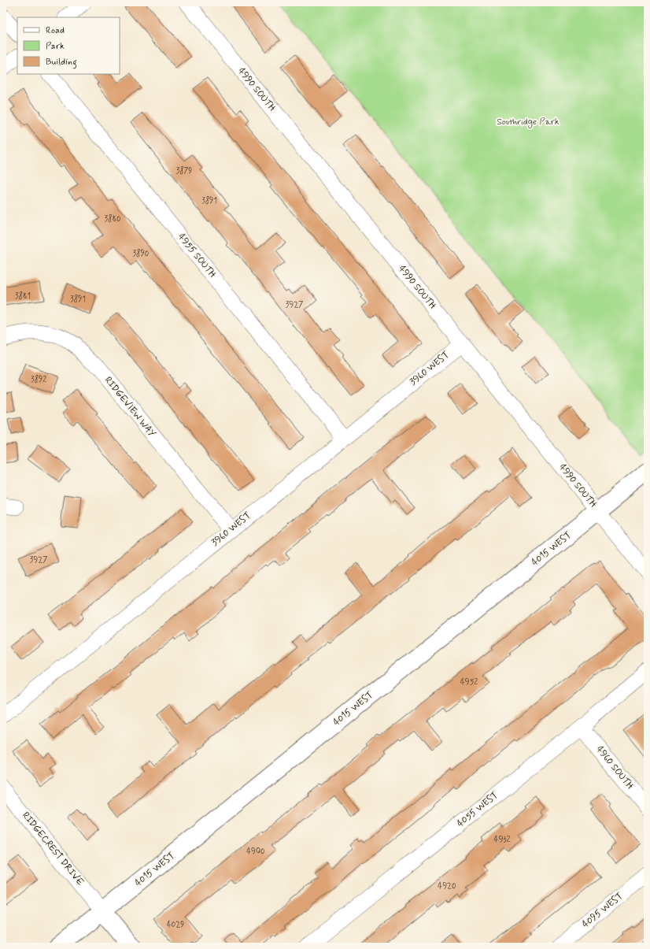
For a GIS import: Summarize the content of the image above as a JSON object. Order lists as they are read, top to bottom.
{
  "streets": {
    "street": [
      "4990 SOUTH",
      "4955 SOUTH",
      "3960 WEST",
      "RIDGEVIEW WAY",
      "4015 WEST",
      "4960 SOUTH",
      "4055 WEST",
      "RIDGECREST DRIVE",
      "4095 WEST"
    ]
  },
  "crossings": [
    ["4990 SOUTH", "3960 WEST"],
    ["4990 SOUTH", "4015 WEST"],
    ["4955 SOUTH", "3960 WEST"],
    ["3960 WEST", "RIDGEVIEW WAY"],
    ["4015 WEST", "RIDGECREST DRIVE"],
    ["4960 SOUTH", "4055 WEST"]
  ],
  "parks": ["Southridge Park"],
  "house_numbers": [
    "3879",
    "3891",
    "3880",
    "3890",
    "3881",
    "3891",
    "3927",
    "3892",
    "3927",
    "4952",
    "4932",
    "4900",
    "4920",
    "4029"
  ],
  "legend": ["Road", "Park", "Building"]
}
